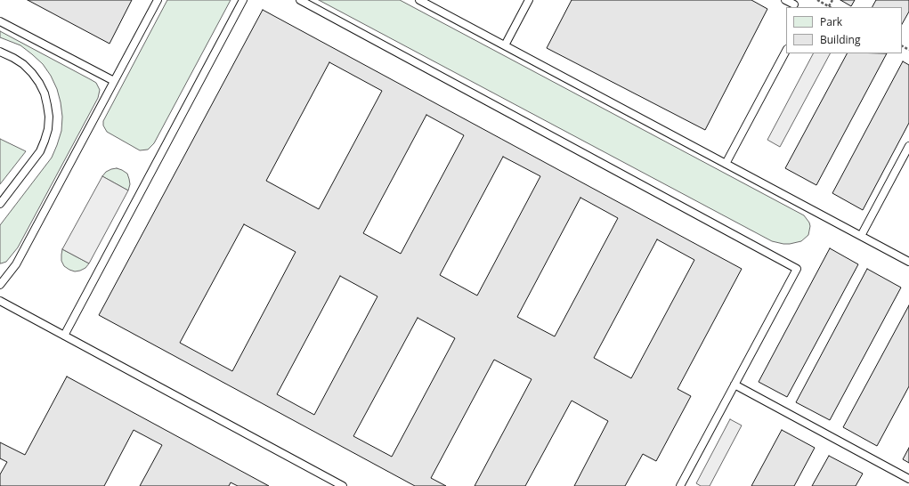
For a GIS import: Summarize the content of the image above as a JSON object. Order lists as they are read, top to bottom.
{
  "legend": ["Park", "Building"]
}
